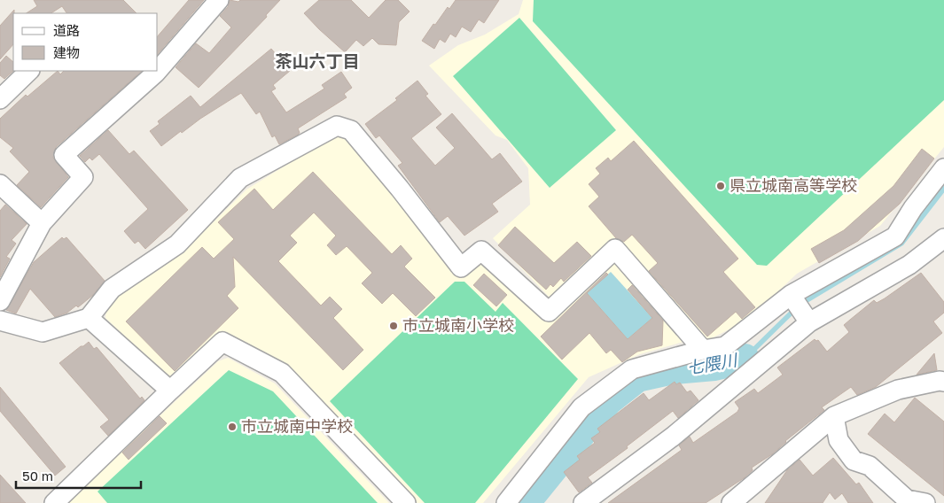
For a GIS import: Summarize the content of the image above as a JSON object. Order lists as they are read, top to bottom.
{
  "districts": ["茶山六丁目"],
  "water": ["七隈川"],
  "places": ["県立城南高等学校", "市立城南小学校", "市立城南中学校"],
  "legend": ["道路", "建物"],
  "scale_bar": "50 m"
}
